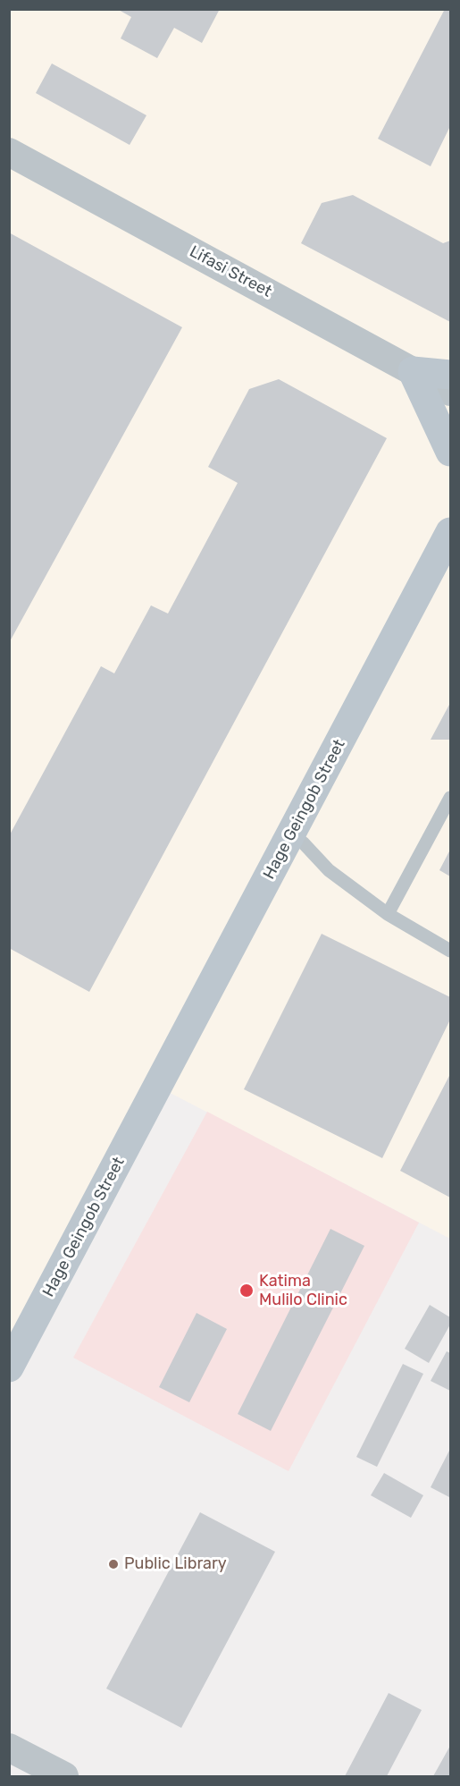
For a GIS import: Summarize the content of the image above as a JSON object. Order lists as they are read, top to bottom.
{
  "streets": {
    "street": ["Lifasi Street", "Hage Geingob Street"]
  },
  "places": ["Katima Mulilo Clinic", "Public Library"]
}
